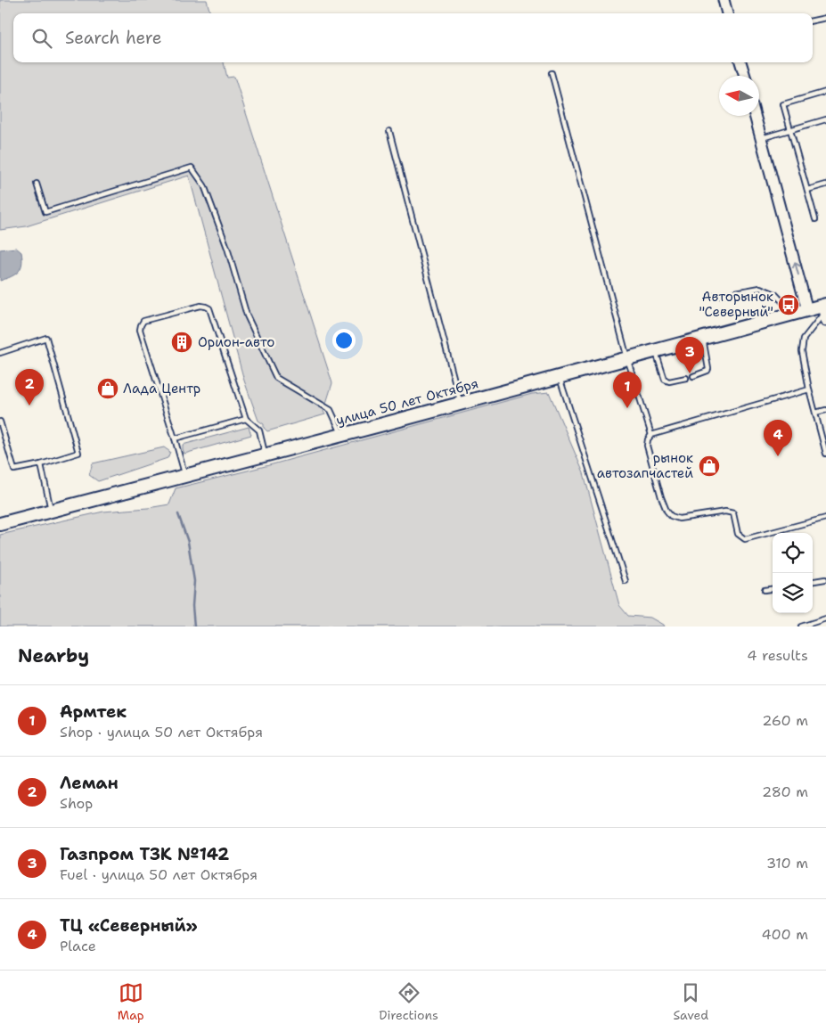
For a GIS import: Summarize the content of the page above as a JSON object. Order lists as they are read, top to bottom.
{
  "streets": {
    "main road": ["улица 50 лет Октября"]
  },
  "places": {
    "bus stop": ["Авторынок \"Северный\""],
    "building": ["Орион-авто"],
    "shop": ["Лада Центр", "рынок автозапчастей"]
  },
  "north": "left",
  "page": {
    "search": "Search here",
    "pins": [
      "3",
      "2",
      "1",
      "4"
    ],
    "heading": ["Nearby", "4 results"],
    "list": [
      {
        "mark": "1",
        "name": "Армтек",
        "note": "Shop · улица 50 лет Октября",
        "value": "260 m"
      },
      {
        "mark": "2",
        "name": "Леман",
        "note": "Shop",
        "value": "280 m"
      },
      {
        "mark": "3",
        "name": "Газпром ТЗК №142",
        "note": "Fuel · улица 50 лет Октября",
        "value": "310 m"
      },
      {
        "mark": "4",
        "name": "ТЦ «Северный»",
        "note": "Place",
        "value": "400 m"
      }
    ],
    "nav": ["Map", "Directions", "Saved"]
  }
}
